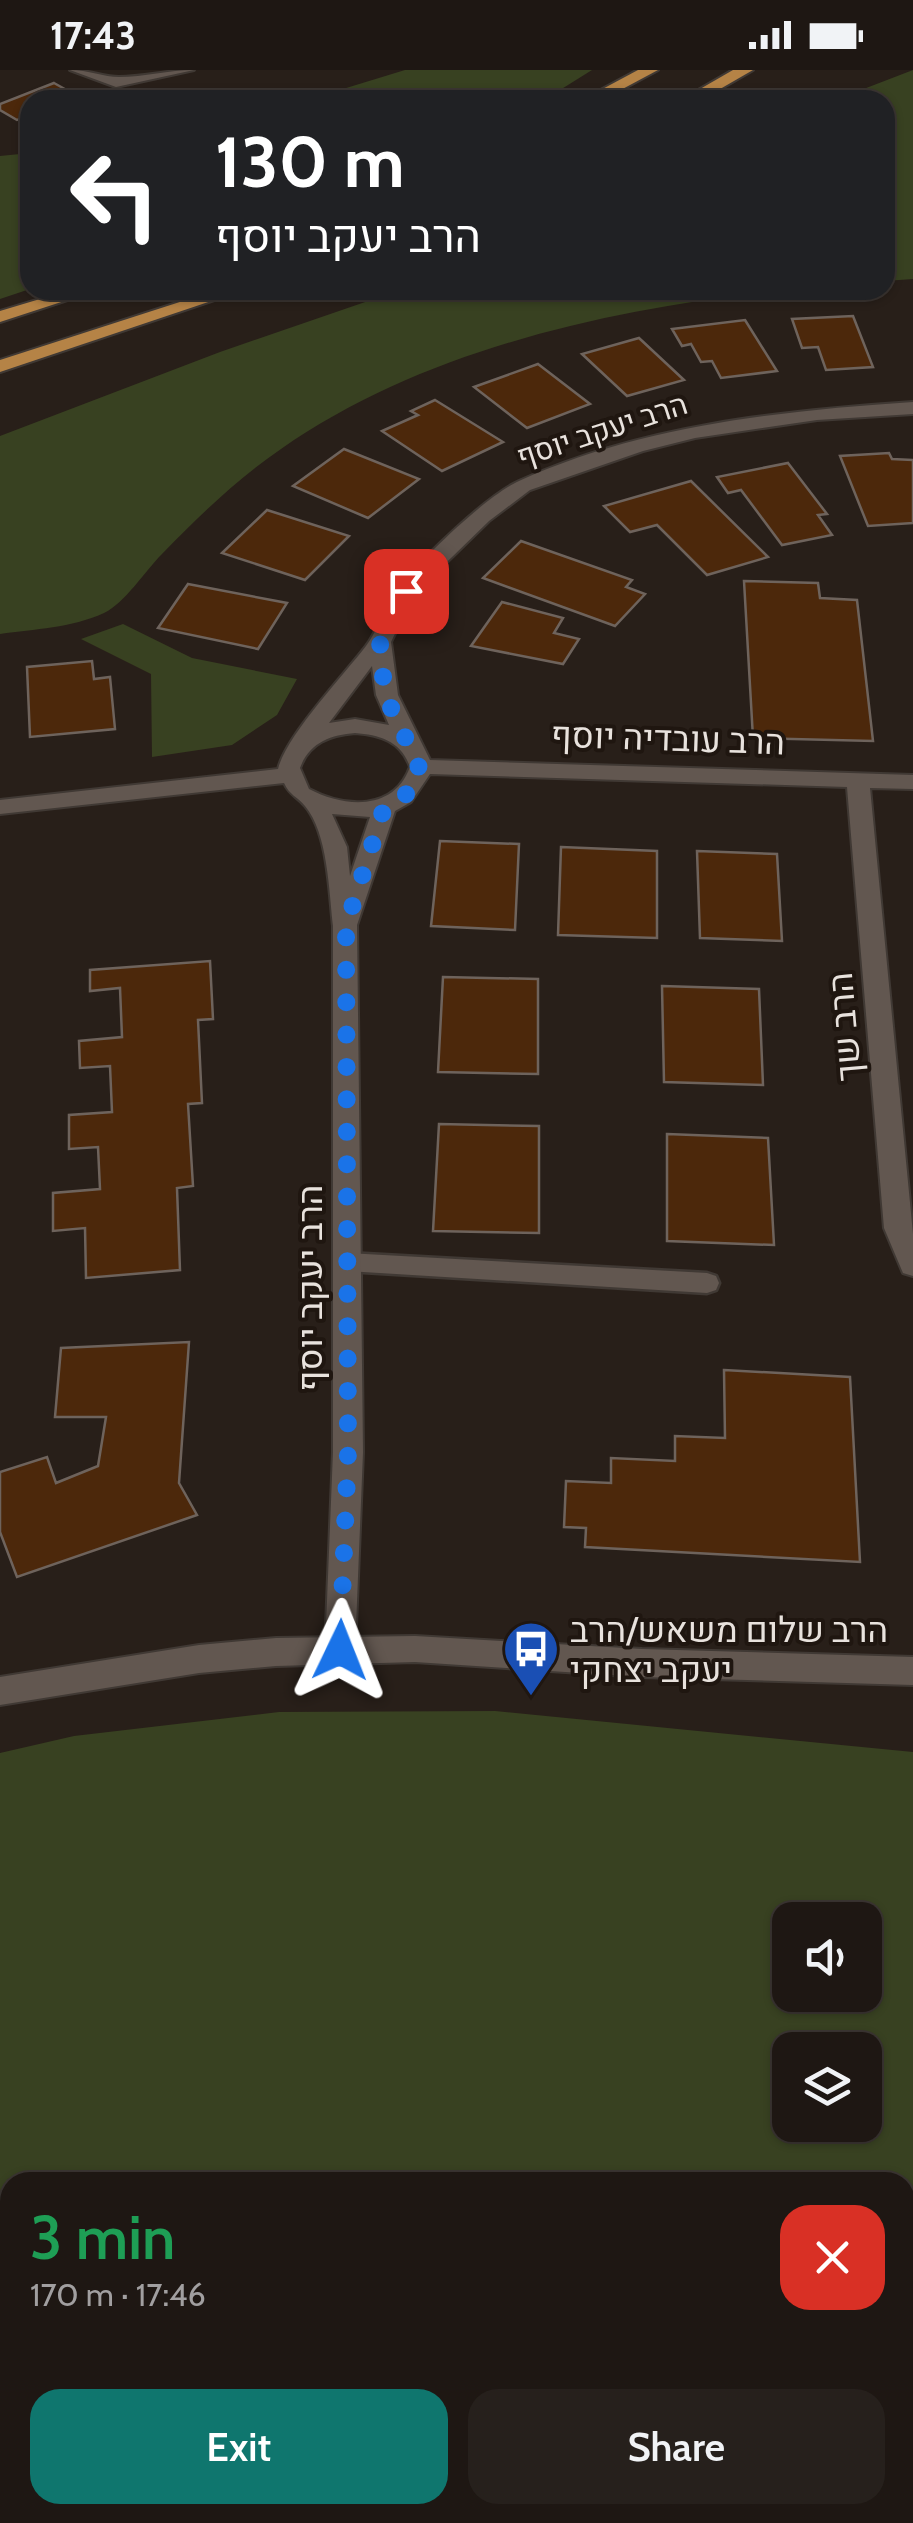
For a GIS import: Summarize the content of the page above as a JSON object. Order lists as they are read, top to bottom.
{
  "streets": {
    "street": ["הרב יעקב יוסף", "הרב עובדיה יוסף", "הרב שך"]
  },
  "crossings": [
    ["הרב יעקב יוסף", "הרב עובדיה יוסף"],
    ["הרב עובדיה יוסף", "הרב שך"]
  ],
  "places": {
    "bus stop": ["הרב שלום משאש/הרב יעקב יצחקי"]
  },
  "page": {
    "status": "17:43",
    "turn": ["130 m", "הרב יעקב יוסף"],
    "heading": ["3 min", "170 m · 17:46"],
    "buttons": ["Exit", "Share"]
  }
}
